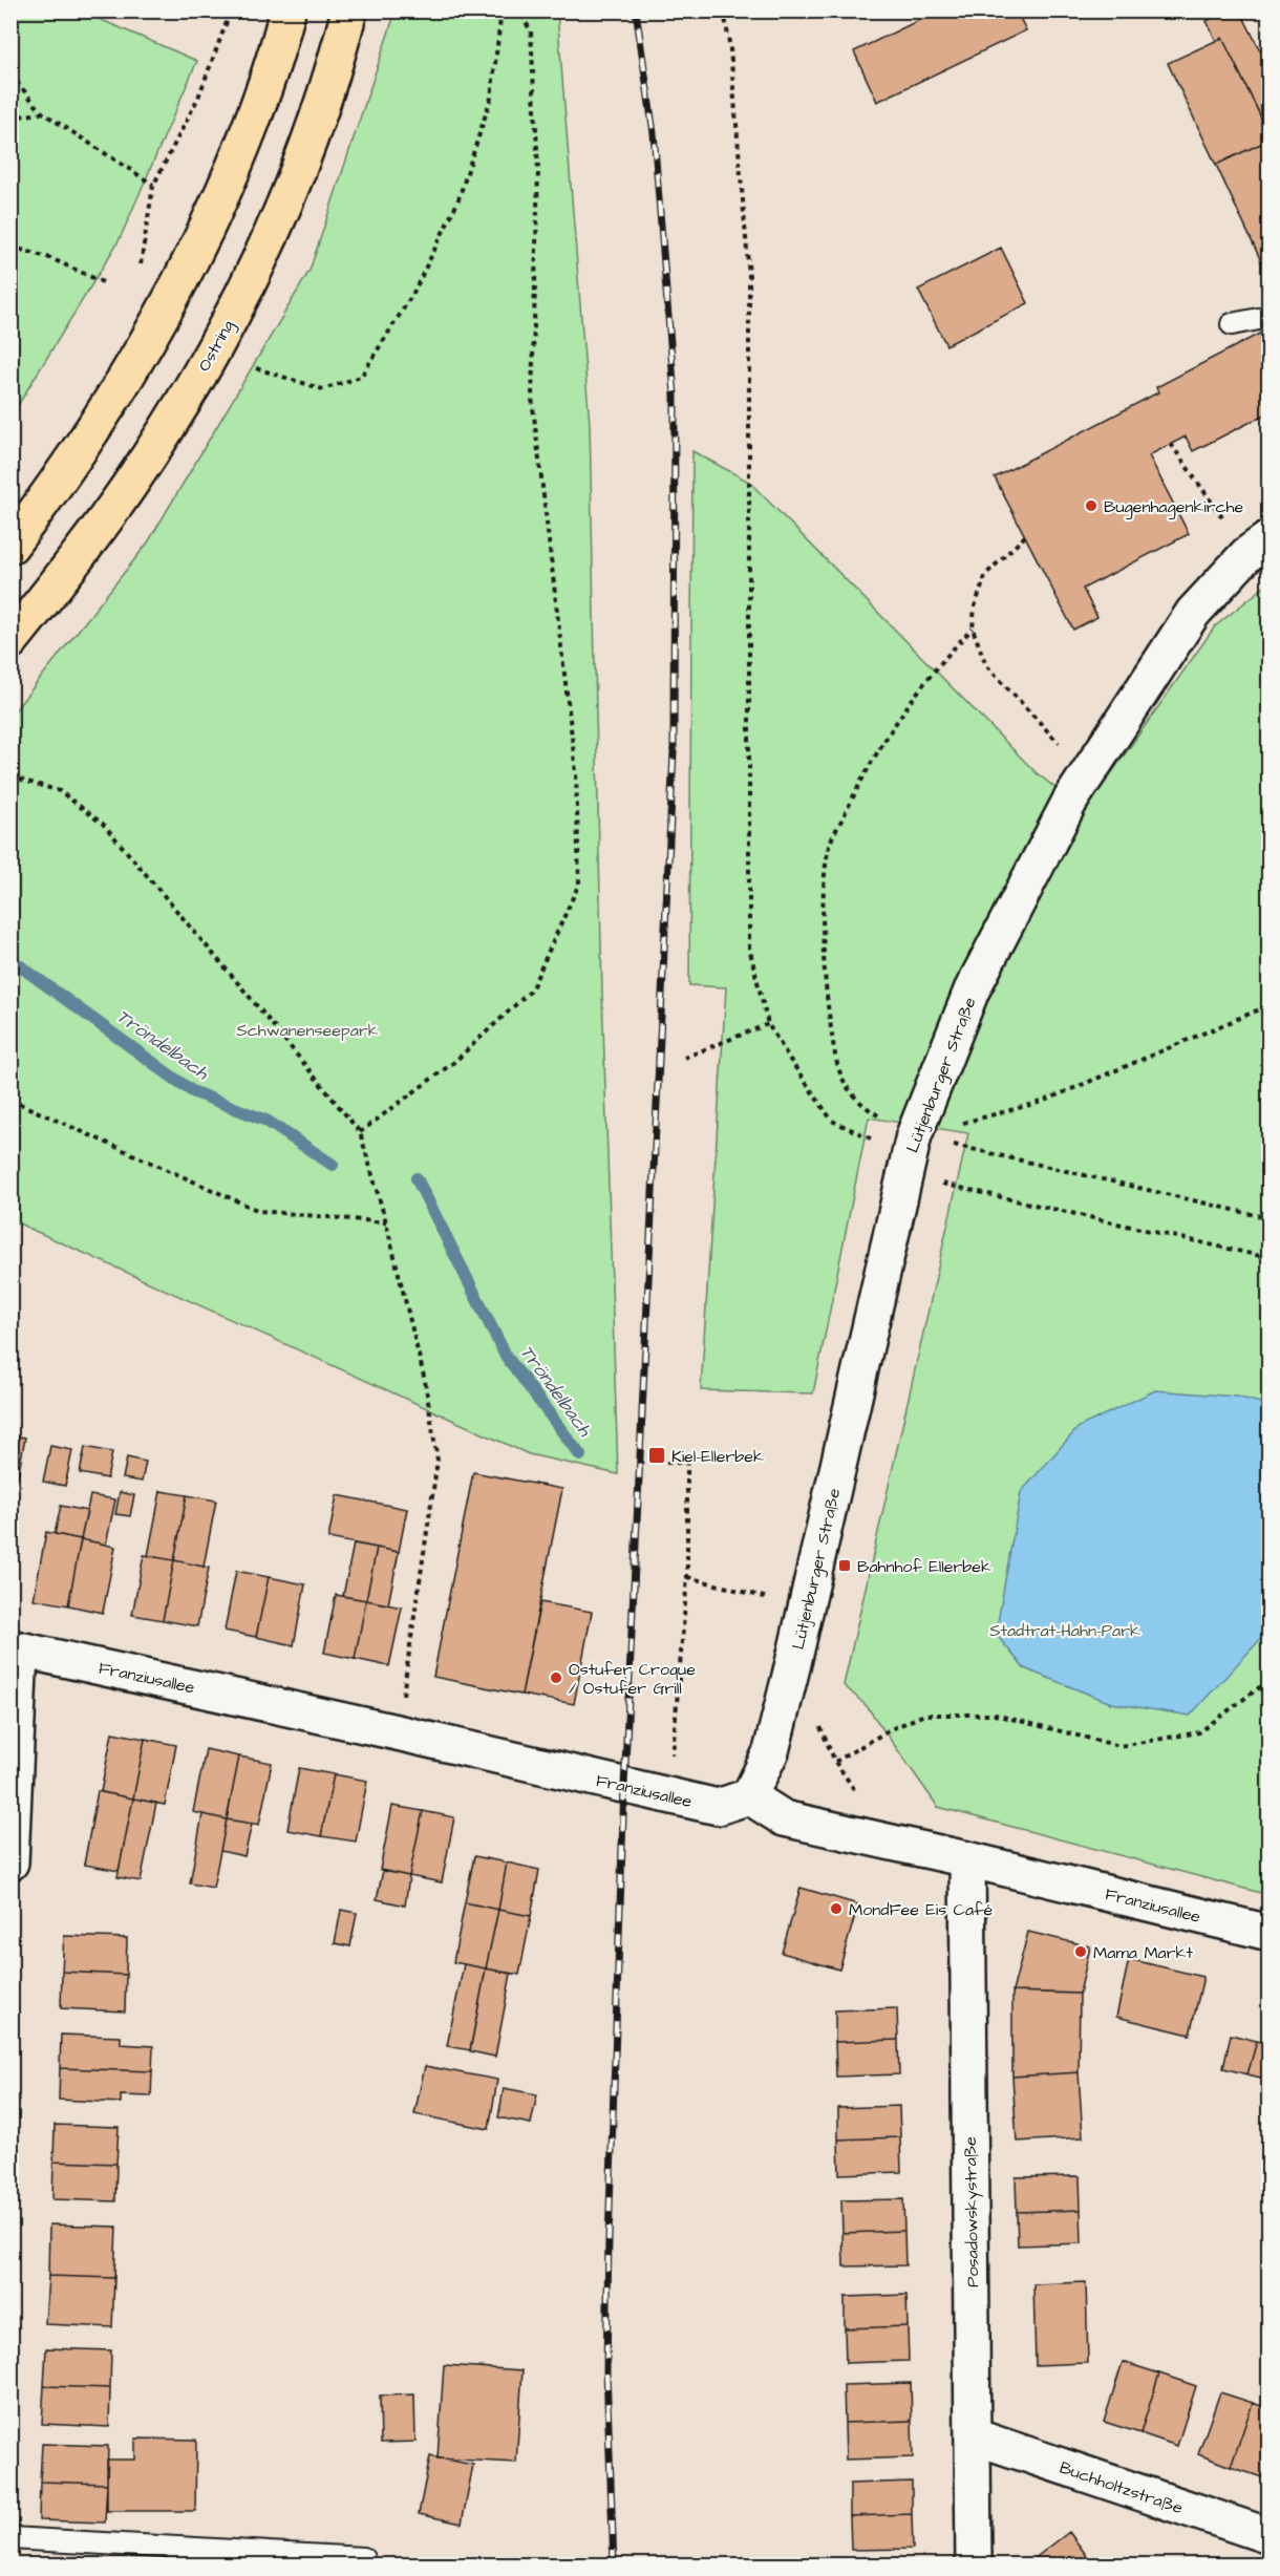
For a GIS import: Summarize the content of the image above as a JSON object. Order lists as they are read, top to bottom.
{
  "streets": {
    "highway": ["Ostring"],
    "street": [
      "Lütjenburger Straße",
      "Franziusallee",
      "Posadowskystraße",
      "Buchholtzstraße"
    ]
  },
  "crossings": [
    ["Lütjenburger Straße", "Franziusallee"],
    ["Franziusallee", "Posadowskystraße"],
    ["Posadowskystraße", "Buchholtzstraße"]
  ],
  "water": ["Tröndelbach"],
  "parks": ["Schwanenseepark", "Stadtrat-Hahn-Park"],
  "places": {
    "other": [
      "Bugenhagenkirche",
      "Ostufer Croque / Ostufer Grill",
      "MondFee Eis Café",
      "Mama Markt"
    ],
    "transit": ["Kiel-Ellerbek", "Bahnhof Ellerbek"]
  }
}
